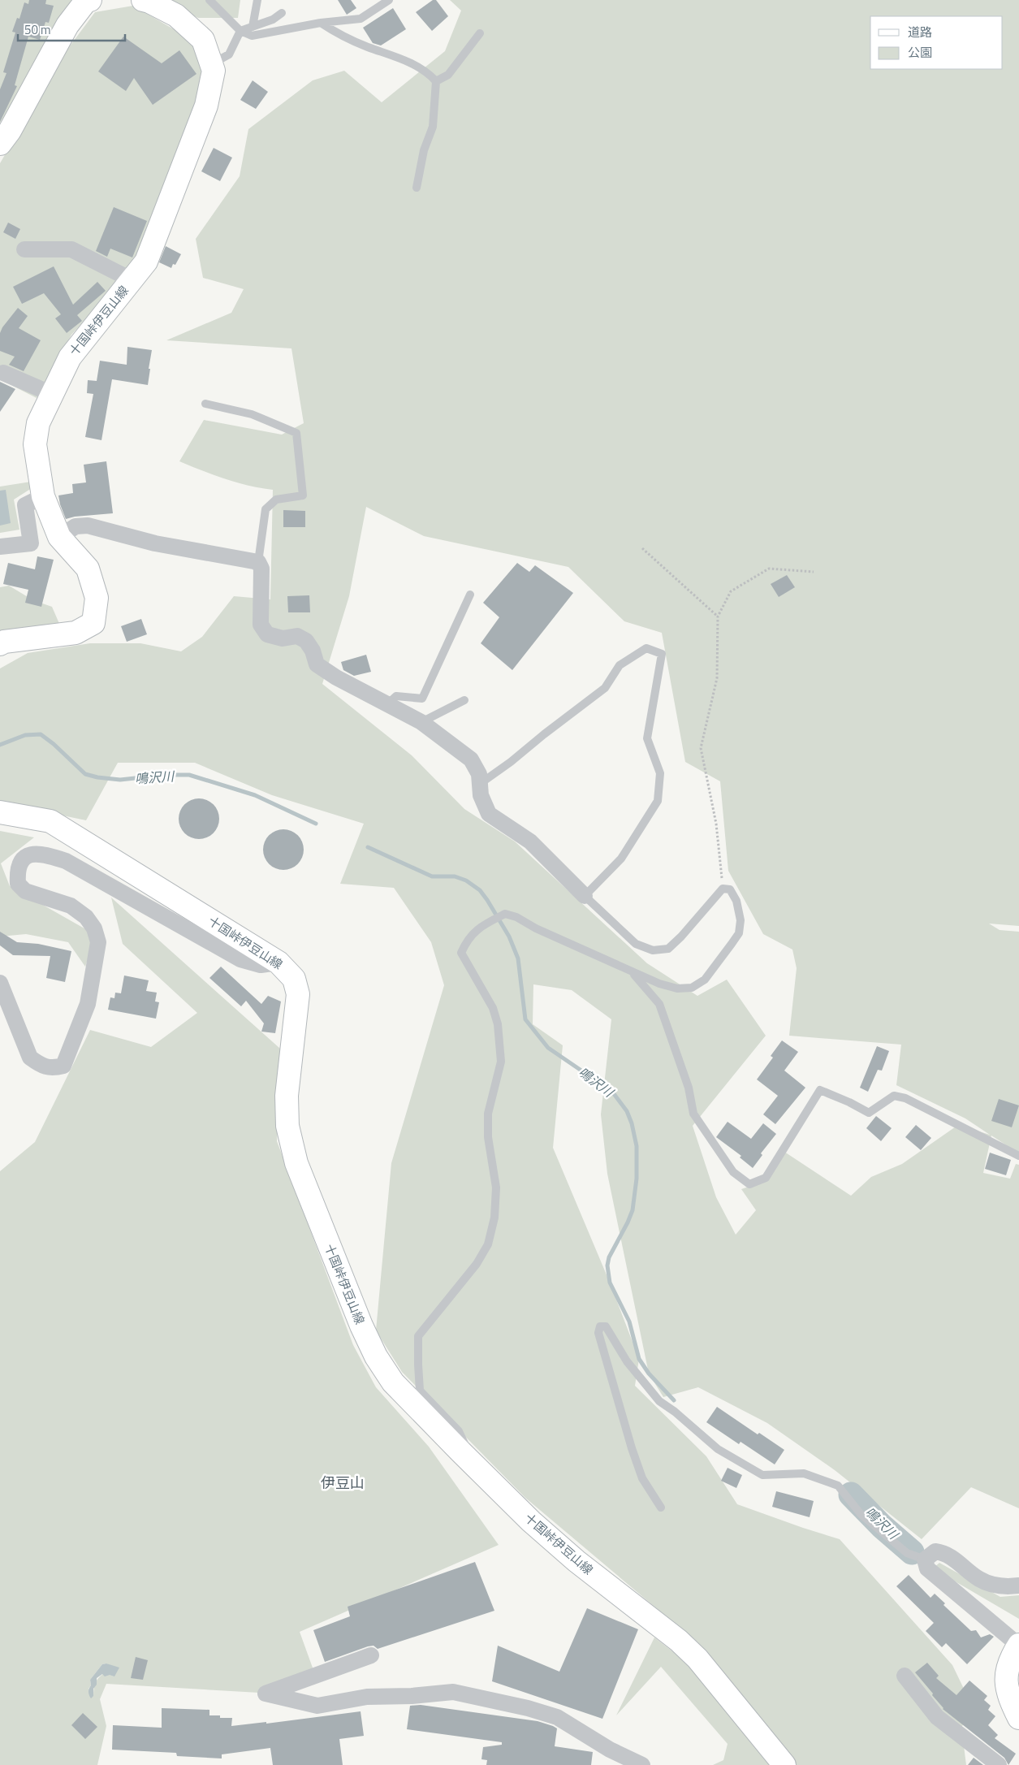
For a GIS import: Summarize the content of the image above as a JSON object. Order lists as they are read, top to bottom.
{
  "streets": {
    "main road": ["十国峠伊豆山線"]
  },
  "districts": ["伊豆山"],
  "water": ["鳴沢川"],
  "legend": ["道路", "公園"],
  "scale_bar": "50 m"
}
